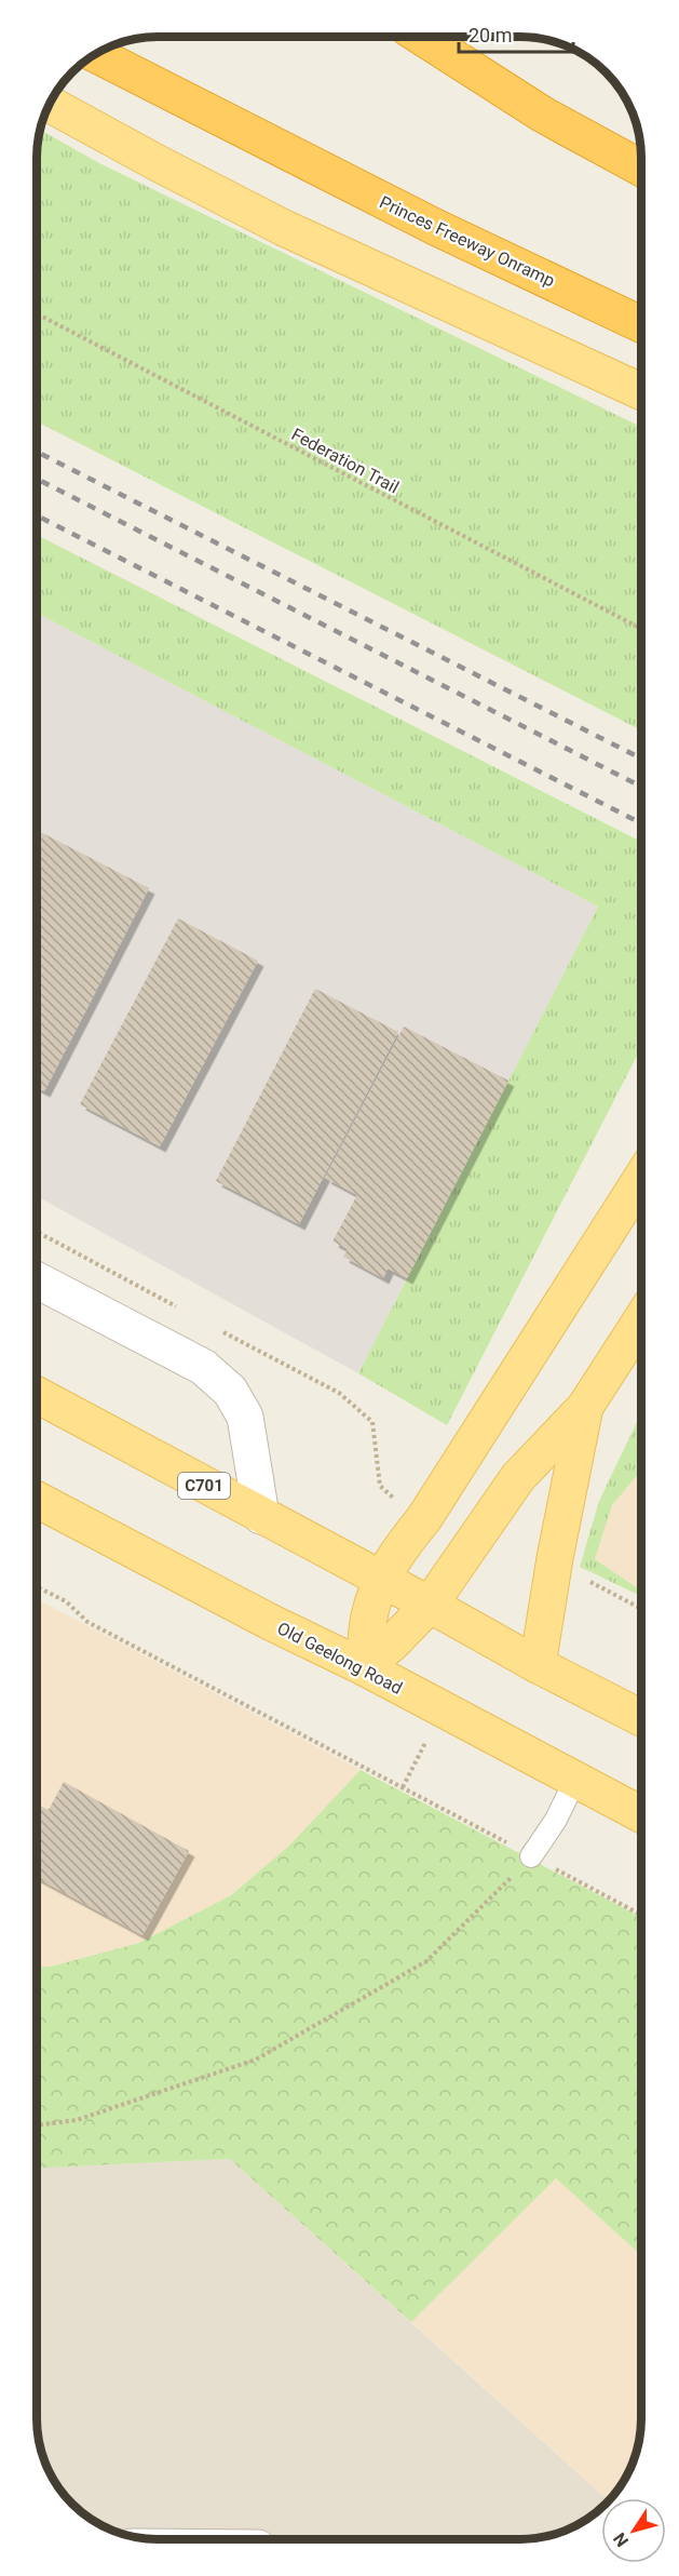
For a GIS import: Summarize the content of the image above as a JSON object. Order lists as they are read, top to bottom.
{
  "streets": {
    "highway": ["Princes Freeway Onramp"],
    "main road": ["C701", "Old Geelong Road"],
    "path": ["Federation Trail"]
  },
  "scale_bar": "20 m",
  "north": "bottom left"
}
